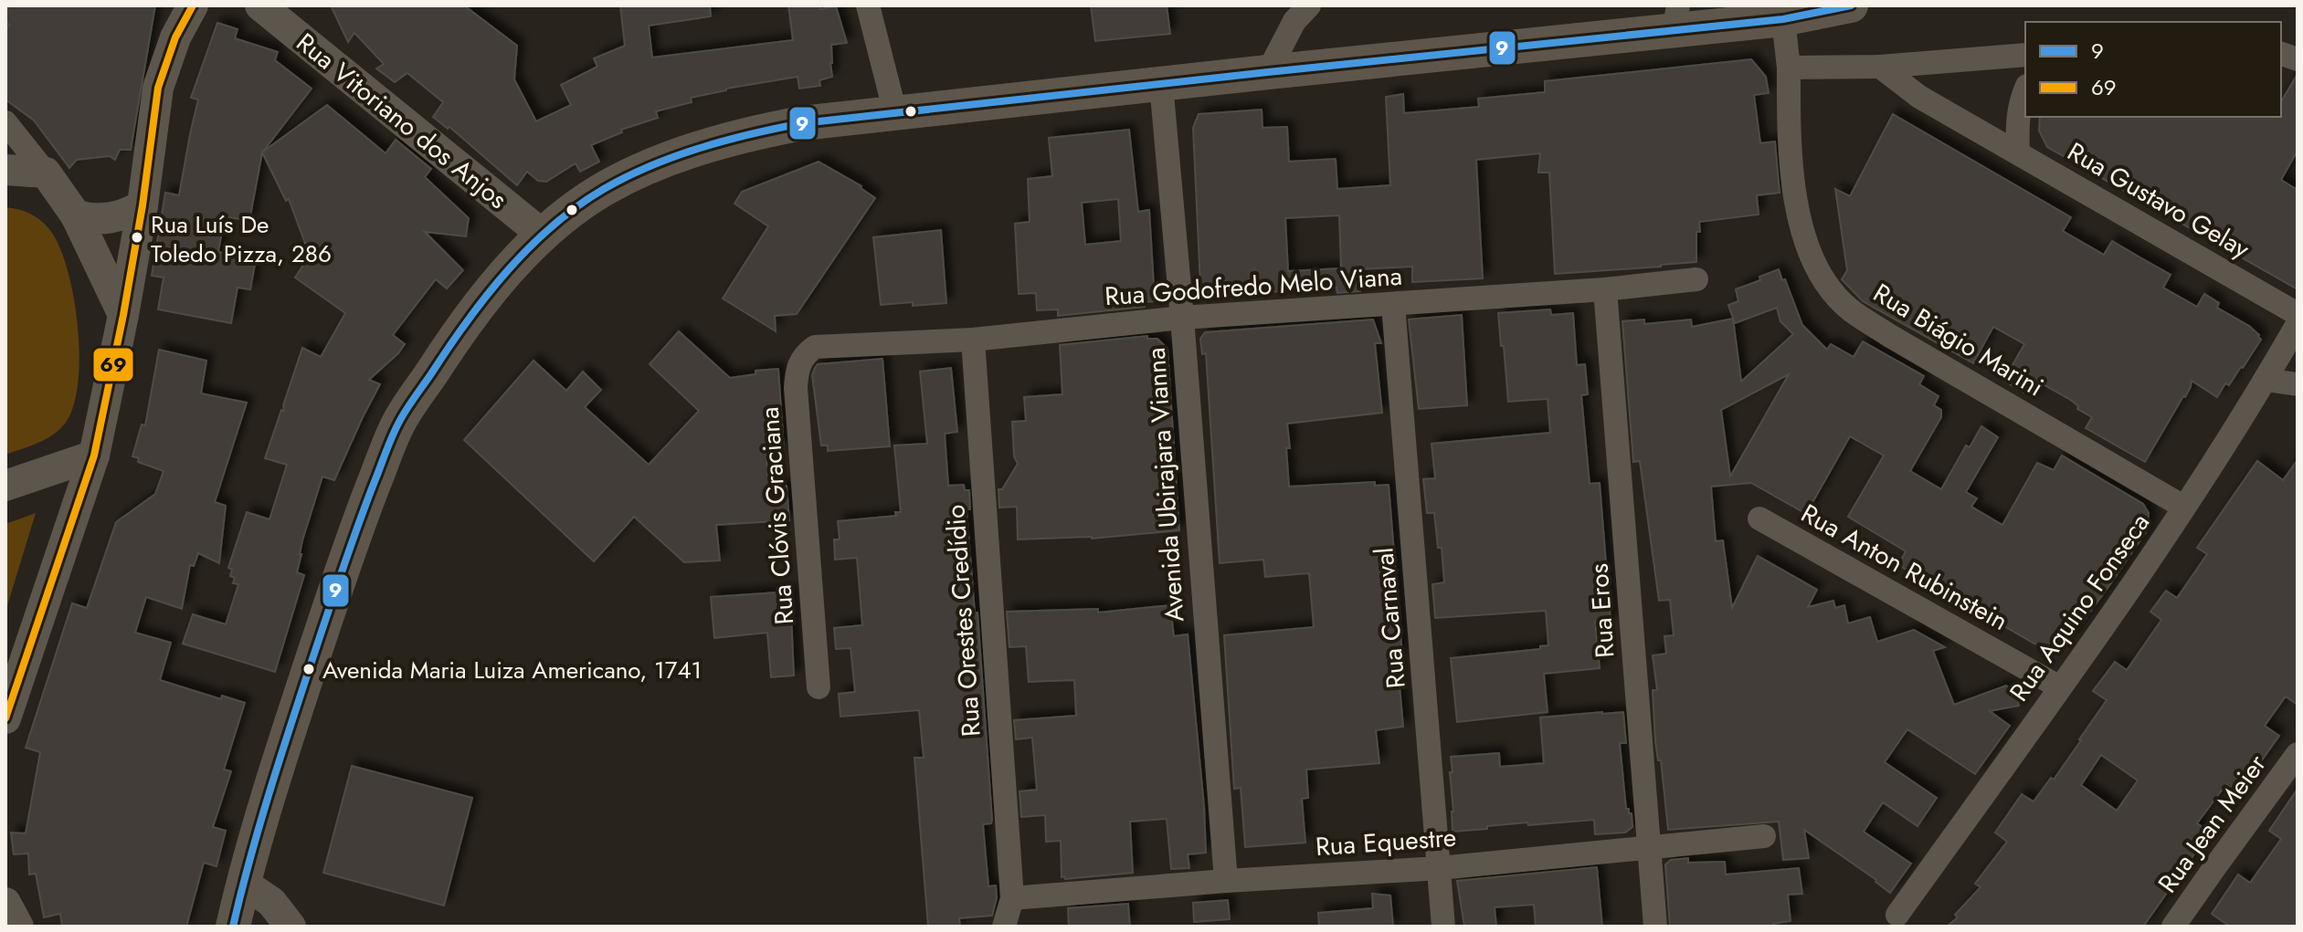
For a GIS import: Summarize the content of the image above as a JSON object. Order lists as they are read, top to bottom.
{
  "streets": {
    "street": [
      "Rua Vitoriano dos Anjos",
      "Rua Gustavo Gelay",
      "Rua Godofredo Melo Viana",
      "Rua Biágio Marini",
      "Avenida Ubirajara Vianna",
      "Rua Clóvis Graciana",
      "Rua Anton Rubinstein",
      "Rua Aquino Fonseca",
      "Rua Eros",
      "Rua Carnaval",
      "Rua Orestes Credídio",
      "Rua Jean Meier",
      "Rua Equestre"
    ]
  },
  "crossings": [
    ["Rua Godofredo Melo Viana", "Avenida Ubirajara Vianna"],
    ["Rua Godofredo Melo Viana", "Rua Clóvis Graciana"],
    ["Rua Godofredo Melo Viana", "Rua Eros"],
    ["Rua Godofredo Melo Viana", "Rua Carnaval"],
    ["Rua Godofredo Melo Viana", "Rua Orestes Credídio"],
    ["Rua Biágio Marini", "Rua Aquino Fonseca"],
    ["Avenida Ubirajara Vianna", "Rua Equestre"],
    ["Rua Anton Rubinstein", "Rua Aquino Fonseca"],
    ["Rua Eros", "Rua Equestre"],
    ["Rua Carnaval", "Rua Equestre"],
    ["Rua Orestes Credídio", "Rua Equestre"]
  ],
  "places": ["Rua Luís De Toledo Pizza, 286", "Avenida Maria Luiza Americano, 1741"],
  "lines": ["transit line 9", "transit line 69"],
  "legend": ["9", "69"]
}
